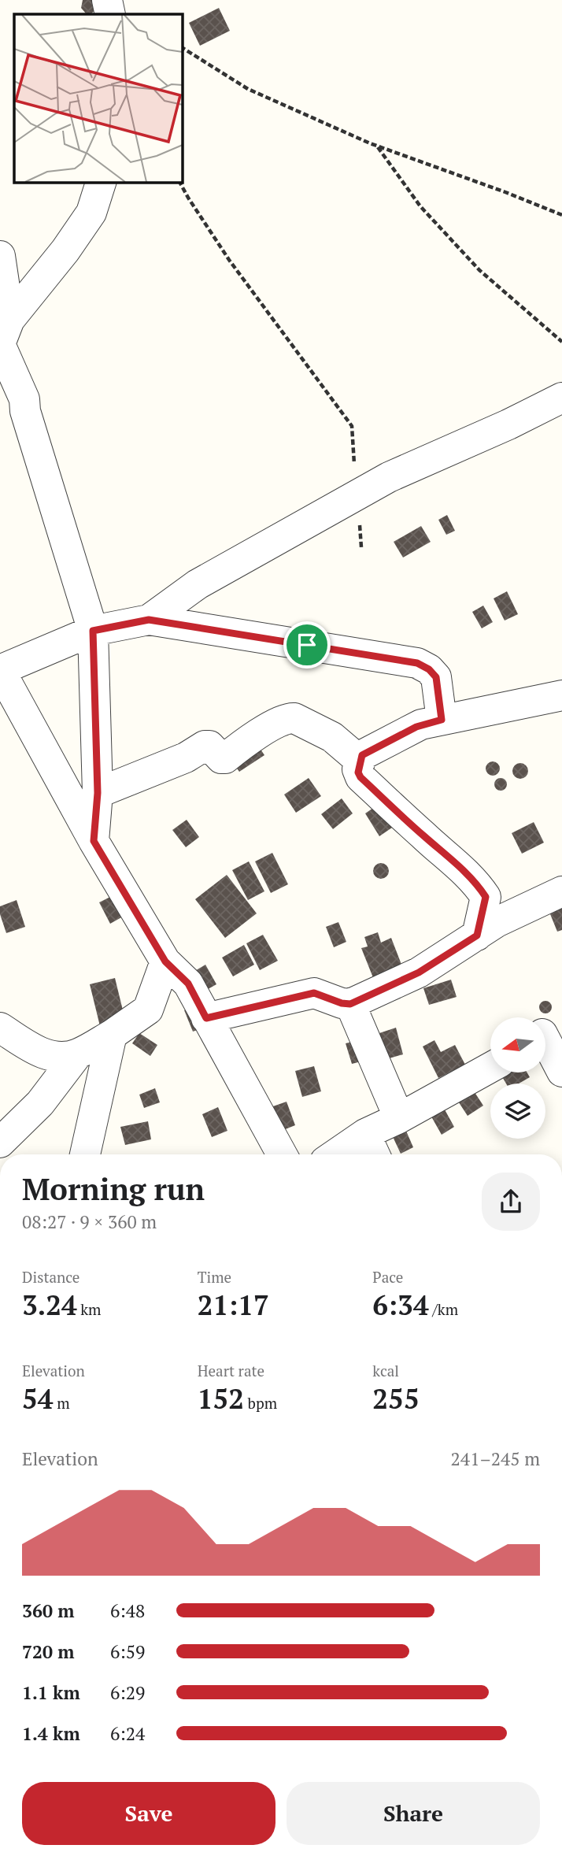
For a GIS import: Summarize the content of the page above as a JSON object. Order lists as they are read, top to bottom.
{
  "north": "left",
  "page": {
    "heading": ["Morning run", "08:27 · 9 × 360 m"],
    "stats": [
      ["Distance", "3.24 km"],
      ["Time", "21:17"],
      ["Pace", "6:34 /km"],
      ["Elevation", "54 m"],
      ["Heart rate", "152 bpm"],
      ["kcal", "255"]
    ],
    "chart": ["Elevation", "241–245 m"],
    "list": [
      {
        "name": "360 m",
        "note": "6:48"
      },
      {
        "name": "720 m",
        "note": "6:59"
      },
      {
        "name": "1.1 km",
        "note": "6:29"
      },
      {
        "name": "1.4 km",
        "note": "6:24"
      }
    ],
    "buttons": ["Save", "Share"]
  }
}
